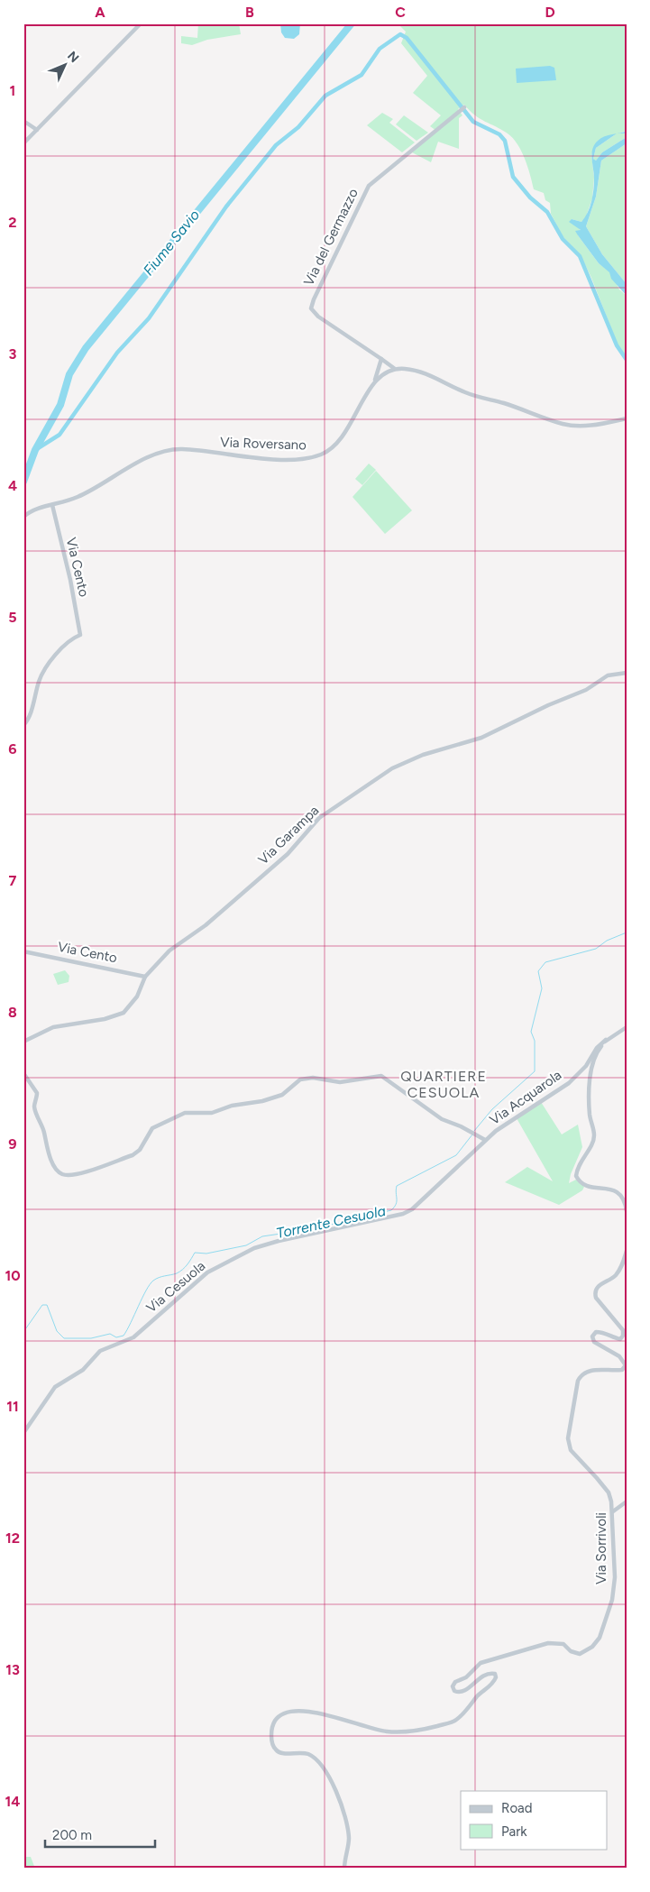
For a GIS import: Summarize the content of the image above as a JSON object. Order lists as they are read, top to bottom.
{
  "streets": {
    "street": [
      "Via del Germazzo",
      "Via Roversano",
      "Via Cento",
      "Via Garampa",
      "Via Acquarola",
      "Via Cesuola",
      "Via Sorrivoli"
    ]
  },
  "crossings": [
    ["Via del Germazzo", "Via Roversano"],
    ["Via Roversano", "Via Cento"],
    ["Via Cento", "Via Garampa"],
    ["Via Acquarola", "Via Cesuola"]
  ],
  "districts": ["QUARTIERE CESUOLA"],
  "water": ["Fiume Savio", "Torrente Cesuola"],
  "legend": ["Road", "Park"],
  "scale_bar": "200 m",
  "north": "top right",
  "grid": {
    "columns": [
      "A",
      "B",
      "C",
      "D"
    ],
    "rows": [
      "1",
      "2",
      "3",
      "4",
      "5",
      "6",
      "7",
      "8",
      "9",
      "10",
      "11",
      "12",
      "13",
      "14"
    ]
  }
}
